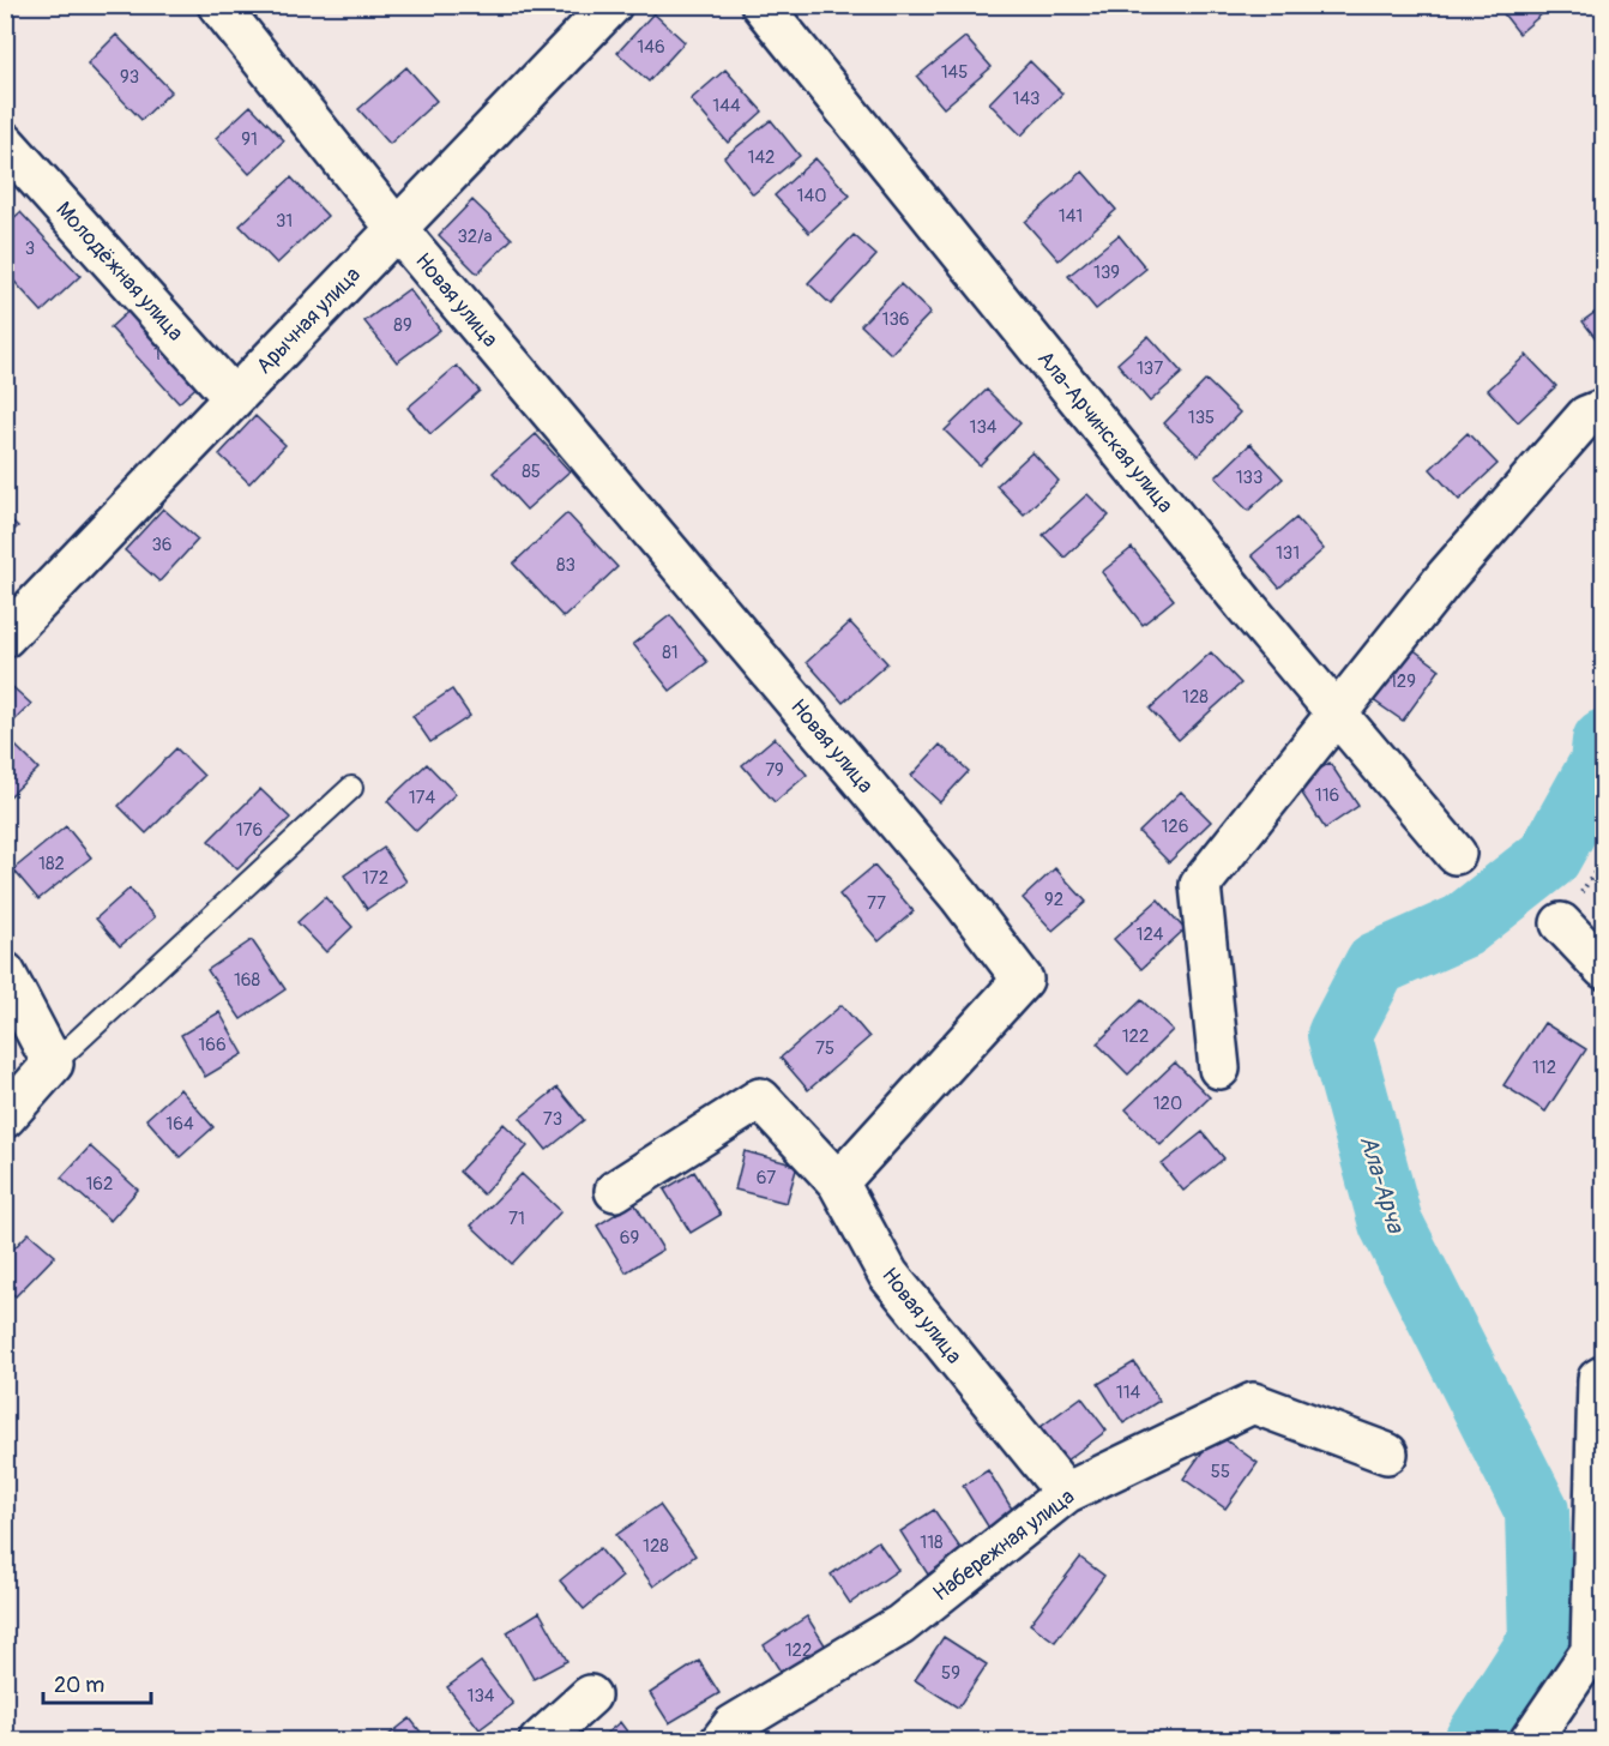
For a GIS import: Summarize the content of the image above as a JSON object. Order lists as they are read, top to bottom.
{
  "streets": {
    "street": [
      "Молодёжная улица",
      "Новая улица",
      "Арычная улица",
      "Ала-Арчинская улица",
      "Набережная улица"
    ]
  },
  "crossings": [
    ["Молодёжная улица", "Арычная улица"],
    ["Новая улица", "Арычная улица"],
    ["Новая улица", "Набережная улица"]
  ],
  "water": ["Ала-Арча"],
  "house_numbers": [
    "146",
    "145",
    "93",
    "143",
    "144",
    "91",
    "142",
    "140",
    "141",
    "31",
    "32/а",
    "3",
    "139",
    "136",
    "89",
    "1",
    "137",
    "135",
    "134",
    "85",
    "133",
    "36",
    "131",
    "83",
    "81",
    "129",
    "128",
    "79",
    "116",
    "174",
    "126",
    "176",
    "182",
    "172",
    "92",
    "77",
    "124",
    "168",
    "122",
    "166",
    "75",
    "112",
    "120",
    "73",
    "164",
    "67",
    "162",
    "71",
    "69",
    "114",
    "55",
    "118",
    "128",
    "122",
    "59",
    "134"
  ],
  "scale_bar": "20 m"
}
